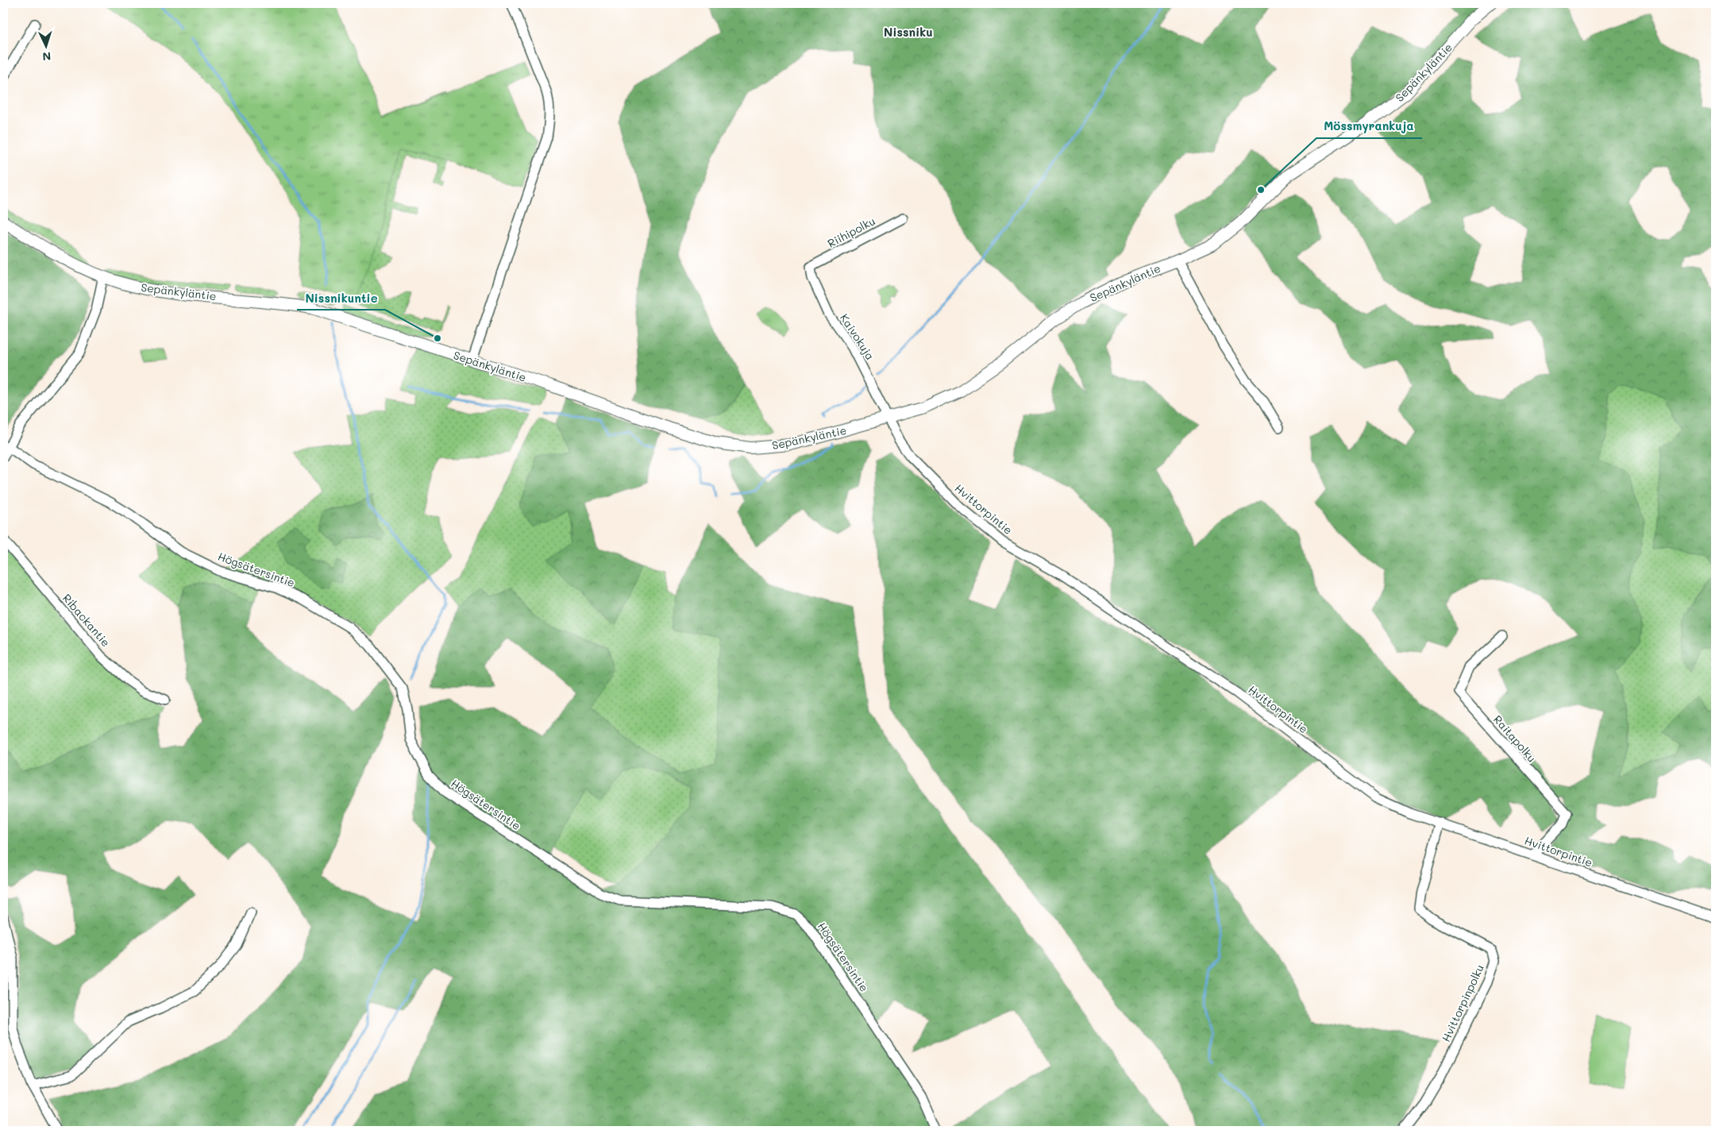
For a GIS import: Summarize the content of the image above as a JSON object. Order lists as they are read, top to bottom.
{
  "streets": {
    "street": [
      "Sepänkyläntie",
      "Riihipolku",
      "Kaivokuja",
      "Hvittorpintie",
      "Högsätersintie",
      "Ribackantie",
      "Raitapolku",
      "Hvittorpinpolku"
    ]
  },
  "crossings": [
    ["Sepänkyläntie", "Kaivokuja"],
    ["Sepänkyläntie", "Hvittorpintie"],
    ["Riihipolku", "Kaivokuja"],
    ["Kaivokuja", "Hvittorpintie"],
    ["Hvittorpintie", "Raitapolku"],
    ["Hvittorpintie", "Hvittorpinpolku"]
  ],
  "districts": ["Nissniku"],
  "places": ["Mössmyrankuja", "Nissnikuntie"],
  "north": "bottom"
}
